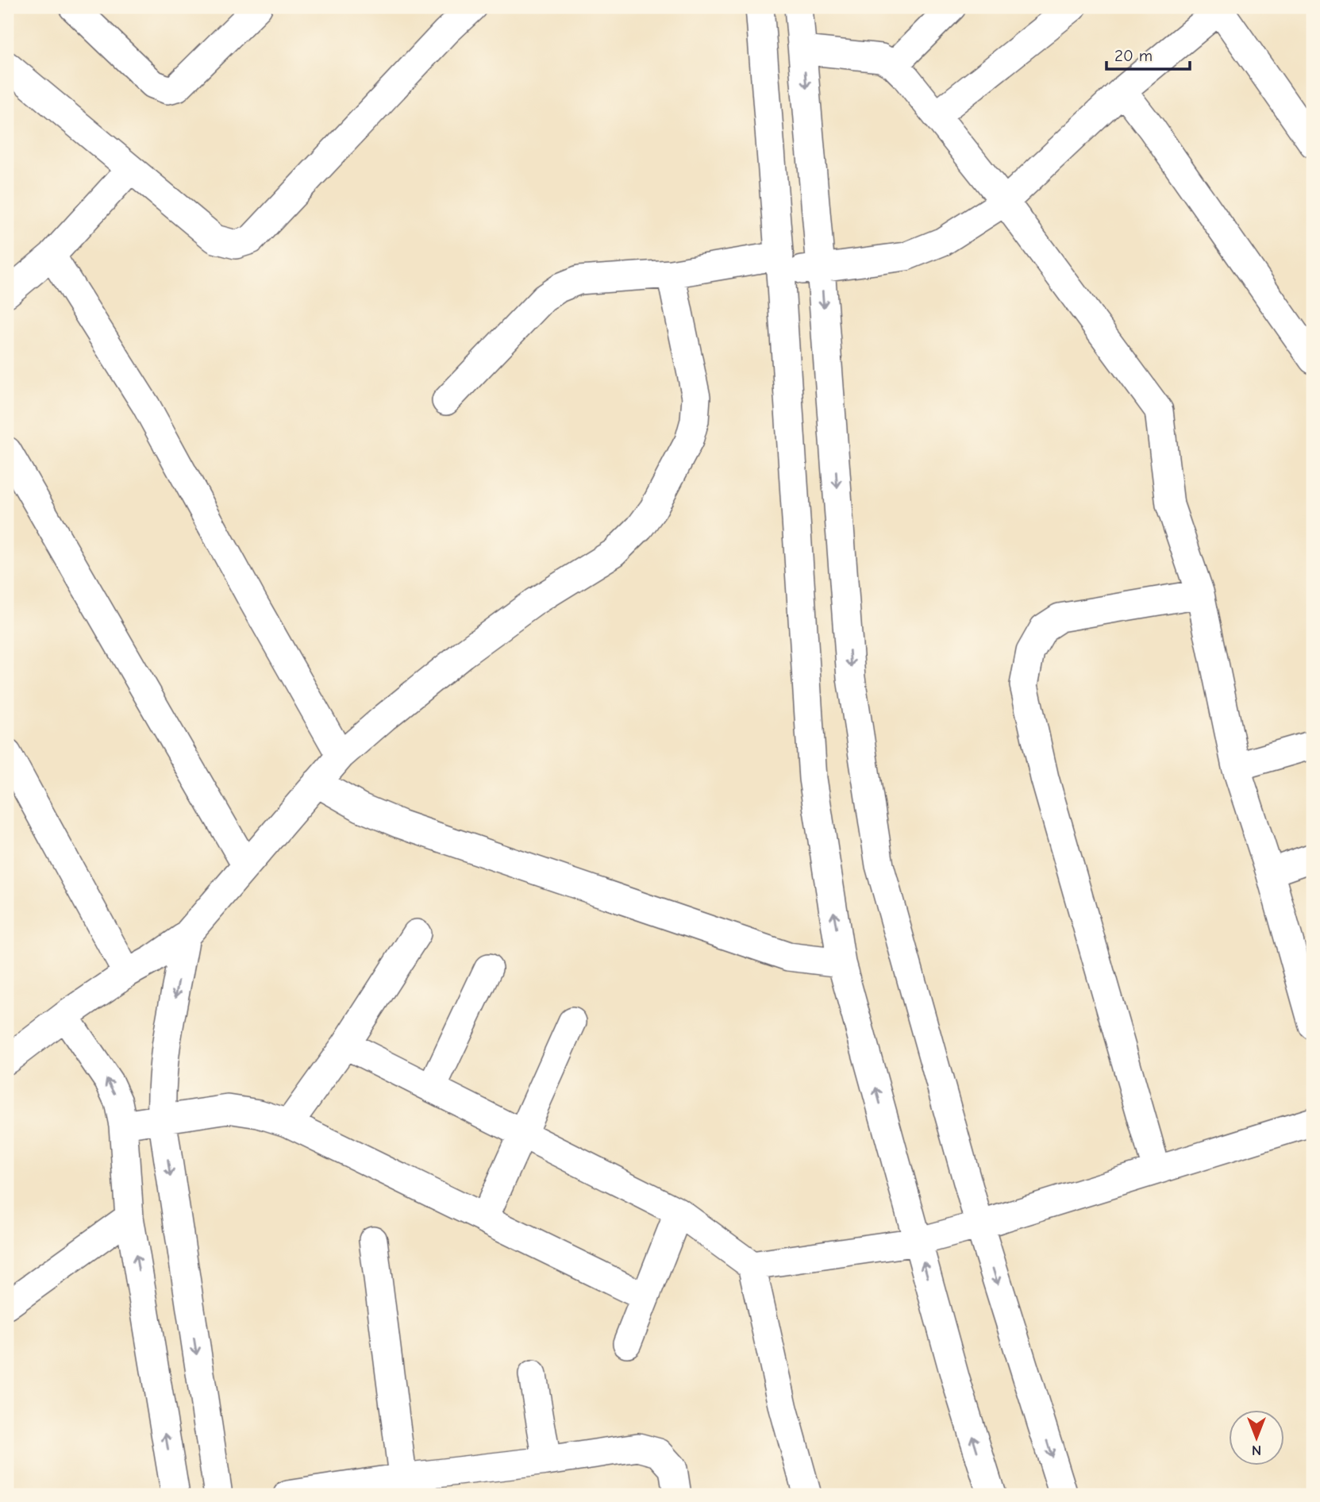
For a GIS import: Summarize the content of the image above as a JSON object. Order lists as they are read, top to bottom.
{
  "scale_bar": "20 m",
  "north": "bottom"
}
